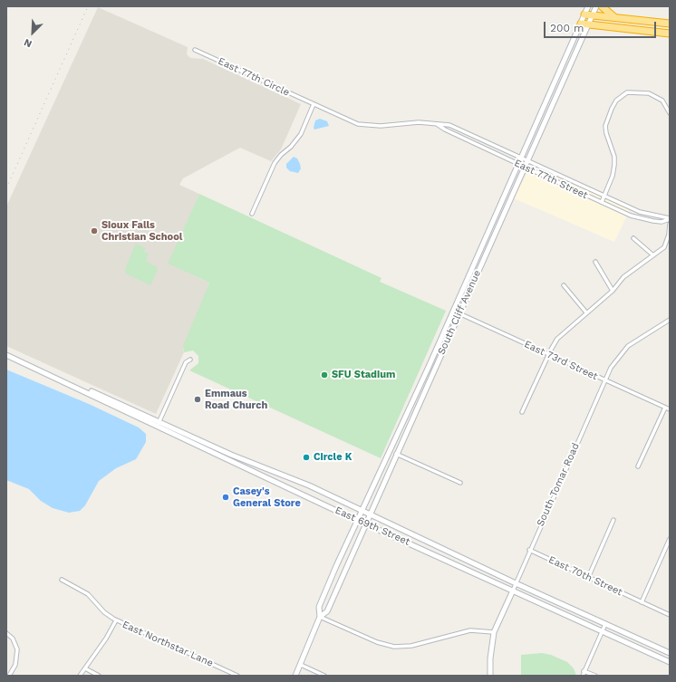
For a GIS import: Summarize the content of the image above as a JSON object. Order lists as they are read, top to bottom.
{
  "streets": {
    "main road": ["South Cliff Avenue", "South Tomar Road", "East 69th Street"],
    "street": [
      "East 77th Circle",
      "East 77th Street",
      "East 73rd Street",
      "East 70th Street",
      "East Northstar Lane"
    ]
  },
  "crossings": [
    ["East 77th Circle", "East 77th Street"],
    ["East 77th Street", "South Cliff Avenue"],
    ["South Cliff Avenue", "East 73rd Street"],
    ["South Cliff Avenue", "East 69th Street"],
    ["East 73rd Street", "South Tomar Road"],
    ["South Tomar Road", "East 69th Street"],
    ["South Tomar Road", "East 70th Street"]
  ],
  "places": [
    "Sioux Falls Christian School",
    "SFU Stadium",
    "Emmaus Road Church",
    "Circle K",
    "Casey's General Store"
  ],
  "scale_bar": "200 m",
  "north": "bottom left"
}
